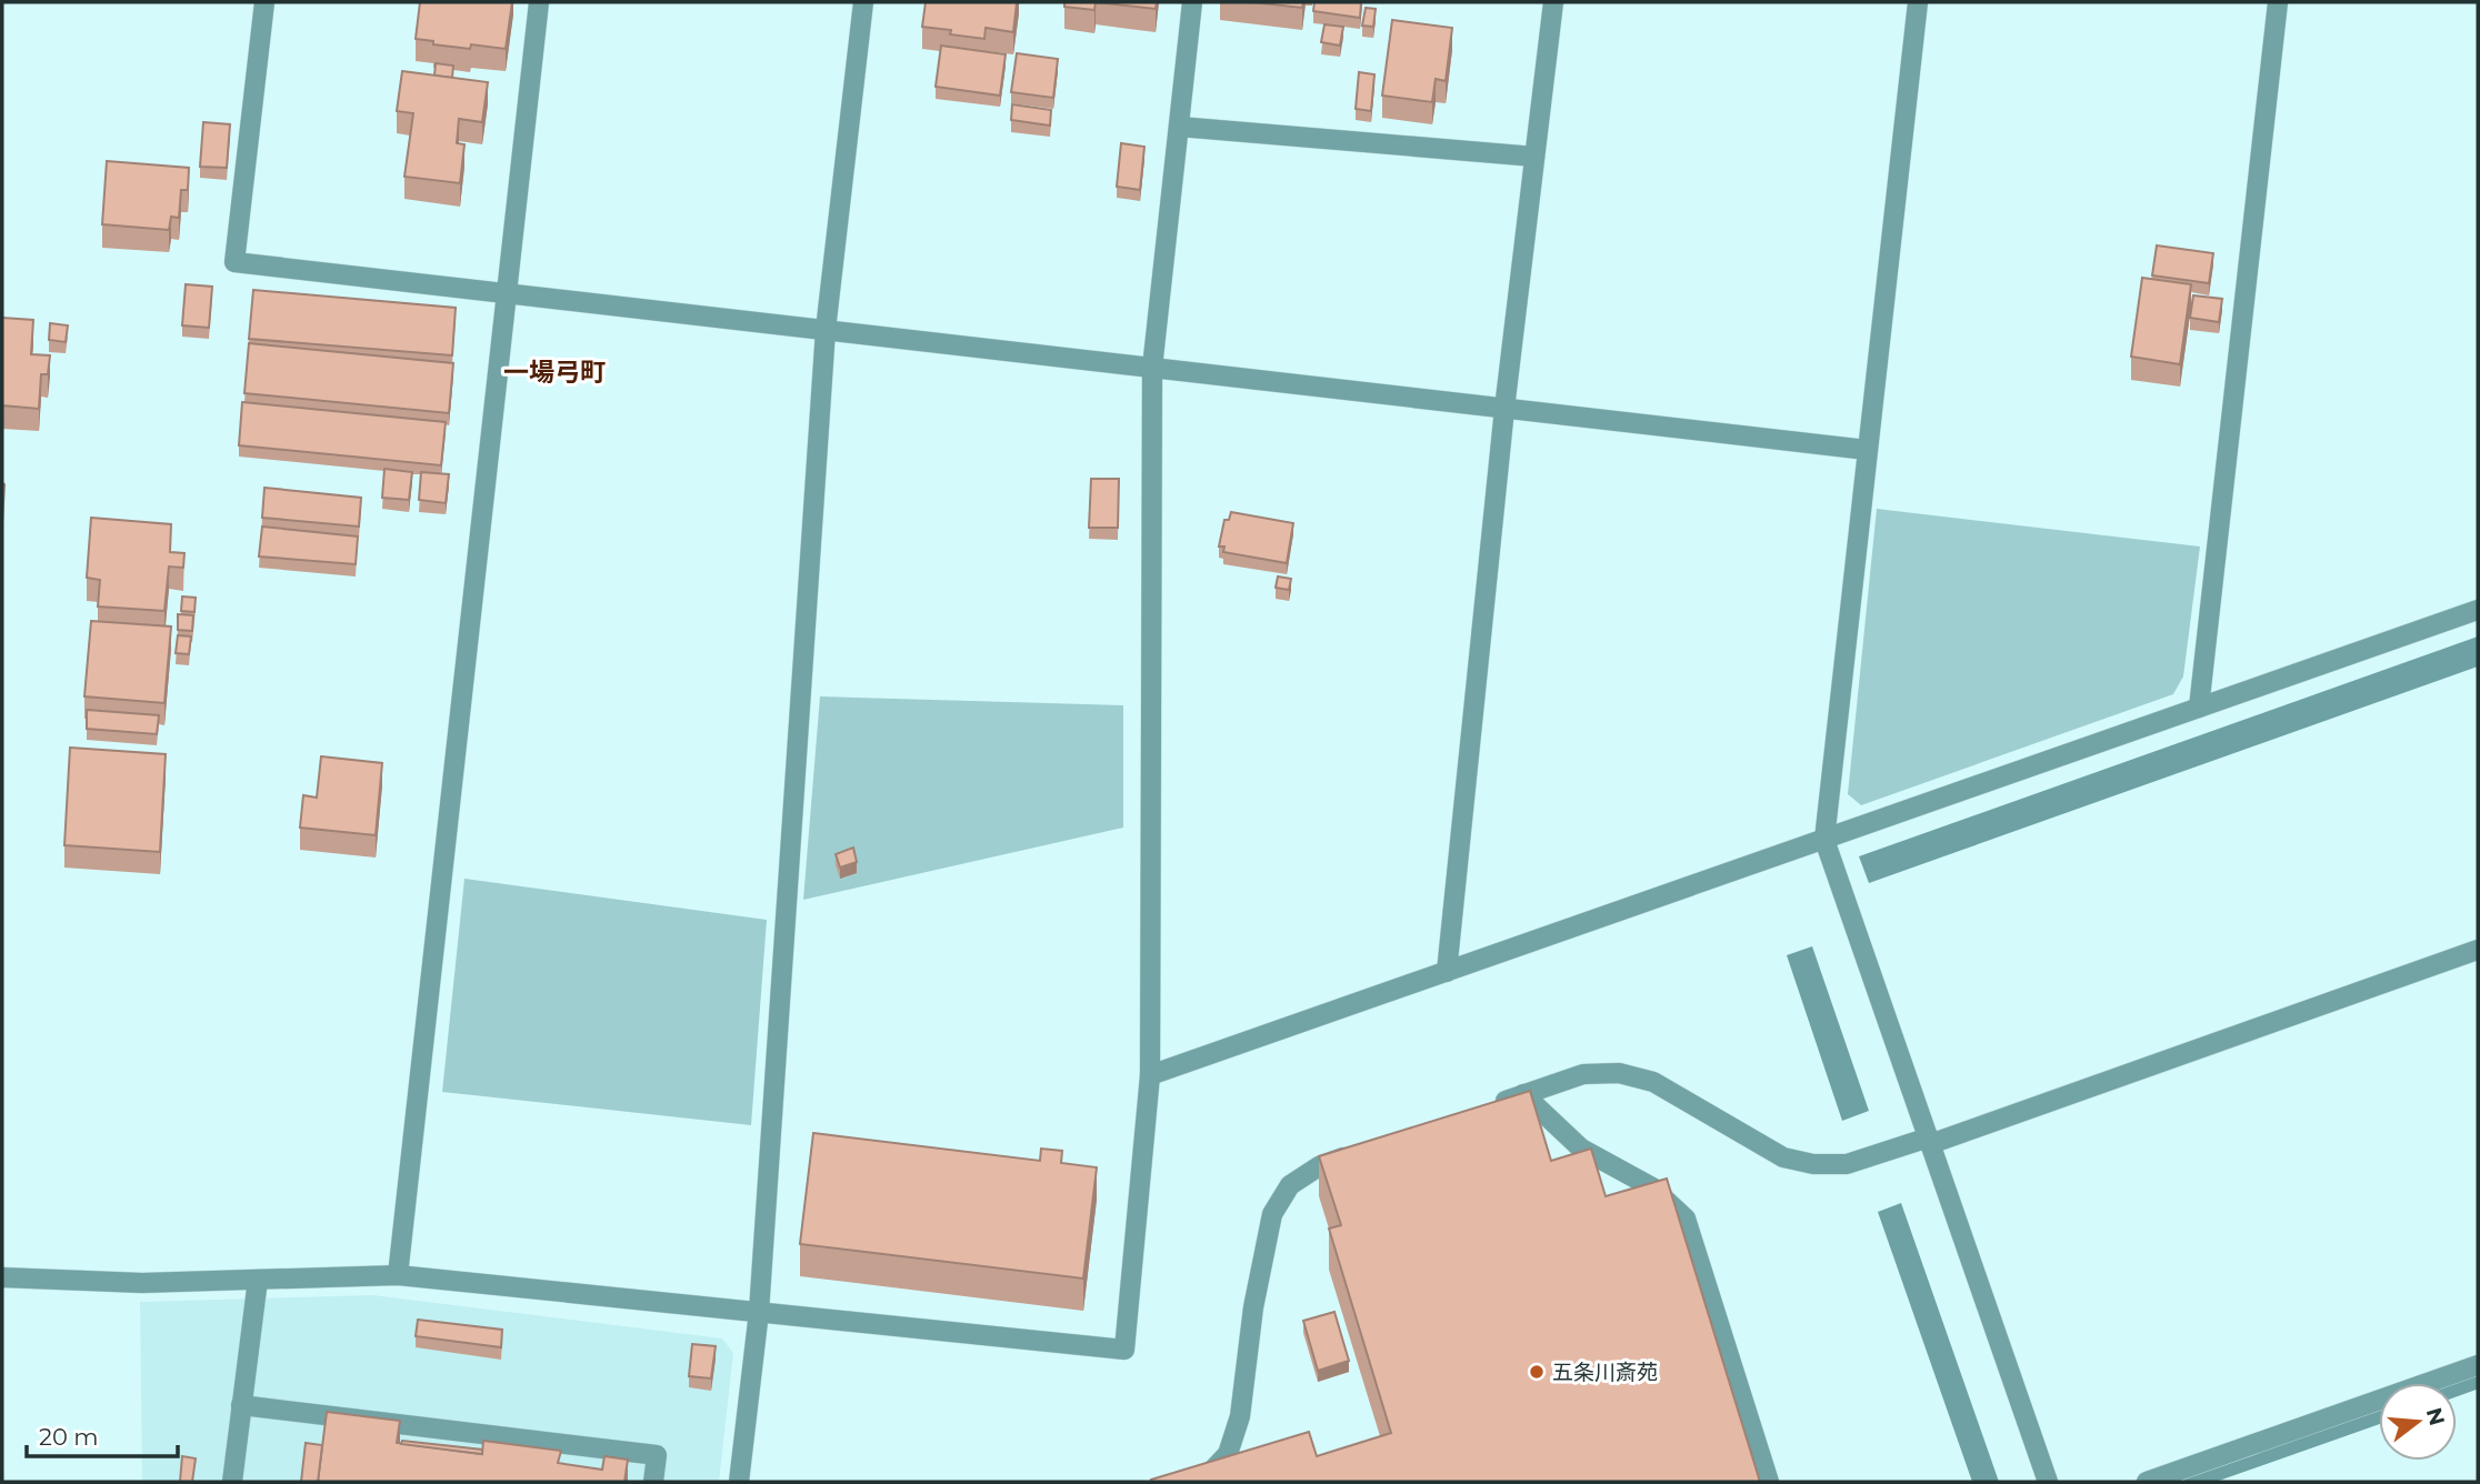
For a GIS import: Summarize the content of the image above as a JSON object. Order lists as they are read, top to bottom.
{
  "districts": ["一場弓町"],
  "places": ["五条川斎苑"],
  "scale_bar": "20 m",
  "north": "right"
}
